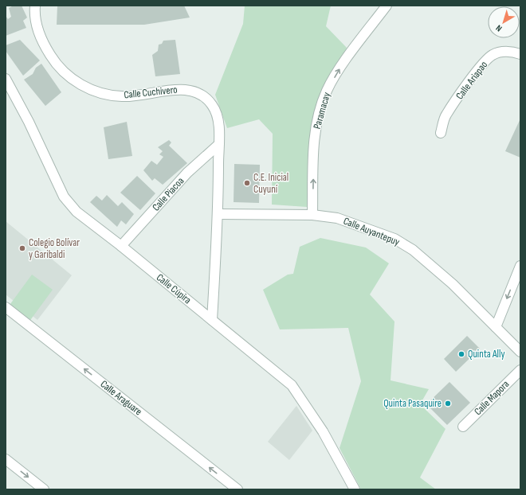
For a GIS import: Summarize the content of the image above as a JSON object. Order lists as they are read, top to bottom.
{
  "streets": {
    "street": [
      "Calle Ariapao",
      "Calle Cuchivero",
      "Paramacay",
      "Calle Piacoa",
      "Calle Auyantepuy",
      "Calle Cúpira",
      "Calle Araguare",
      "Calle Mapora"
    ]
  },
  "crossings": [
    ["Calle Cuchivero", "Calle Piacoa"],
    ["Calle Cuchivero", "Calle Auyantepuy"],
    ["Calle Cuchivero", "Calle Cúpira"],
    ["Paramacay", "Calle Auyantepuy"],
    ["Calle Piacoa", "Calle Cúpira"]
  ],
  "one_way": ["Paramacay", "Calle Araguare"],
  "places": [
    "C.E. Inicial Cuyuní",
    "Colegio Bolívar y Garibaldi",
    "Quinta Ally",
    "Quinta Pasaquire"
  ],
  "north": "bottom left"
}
